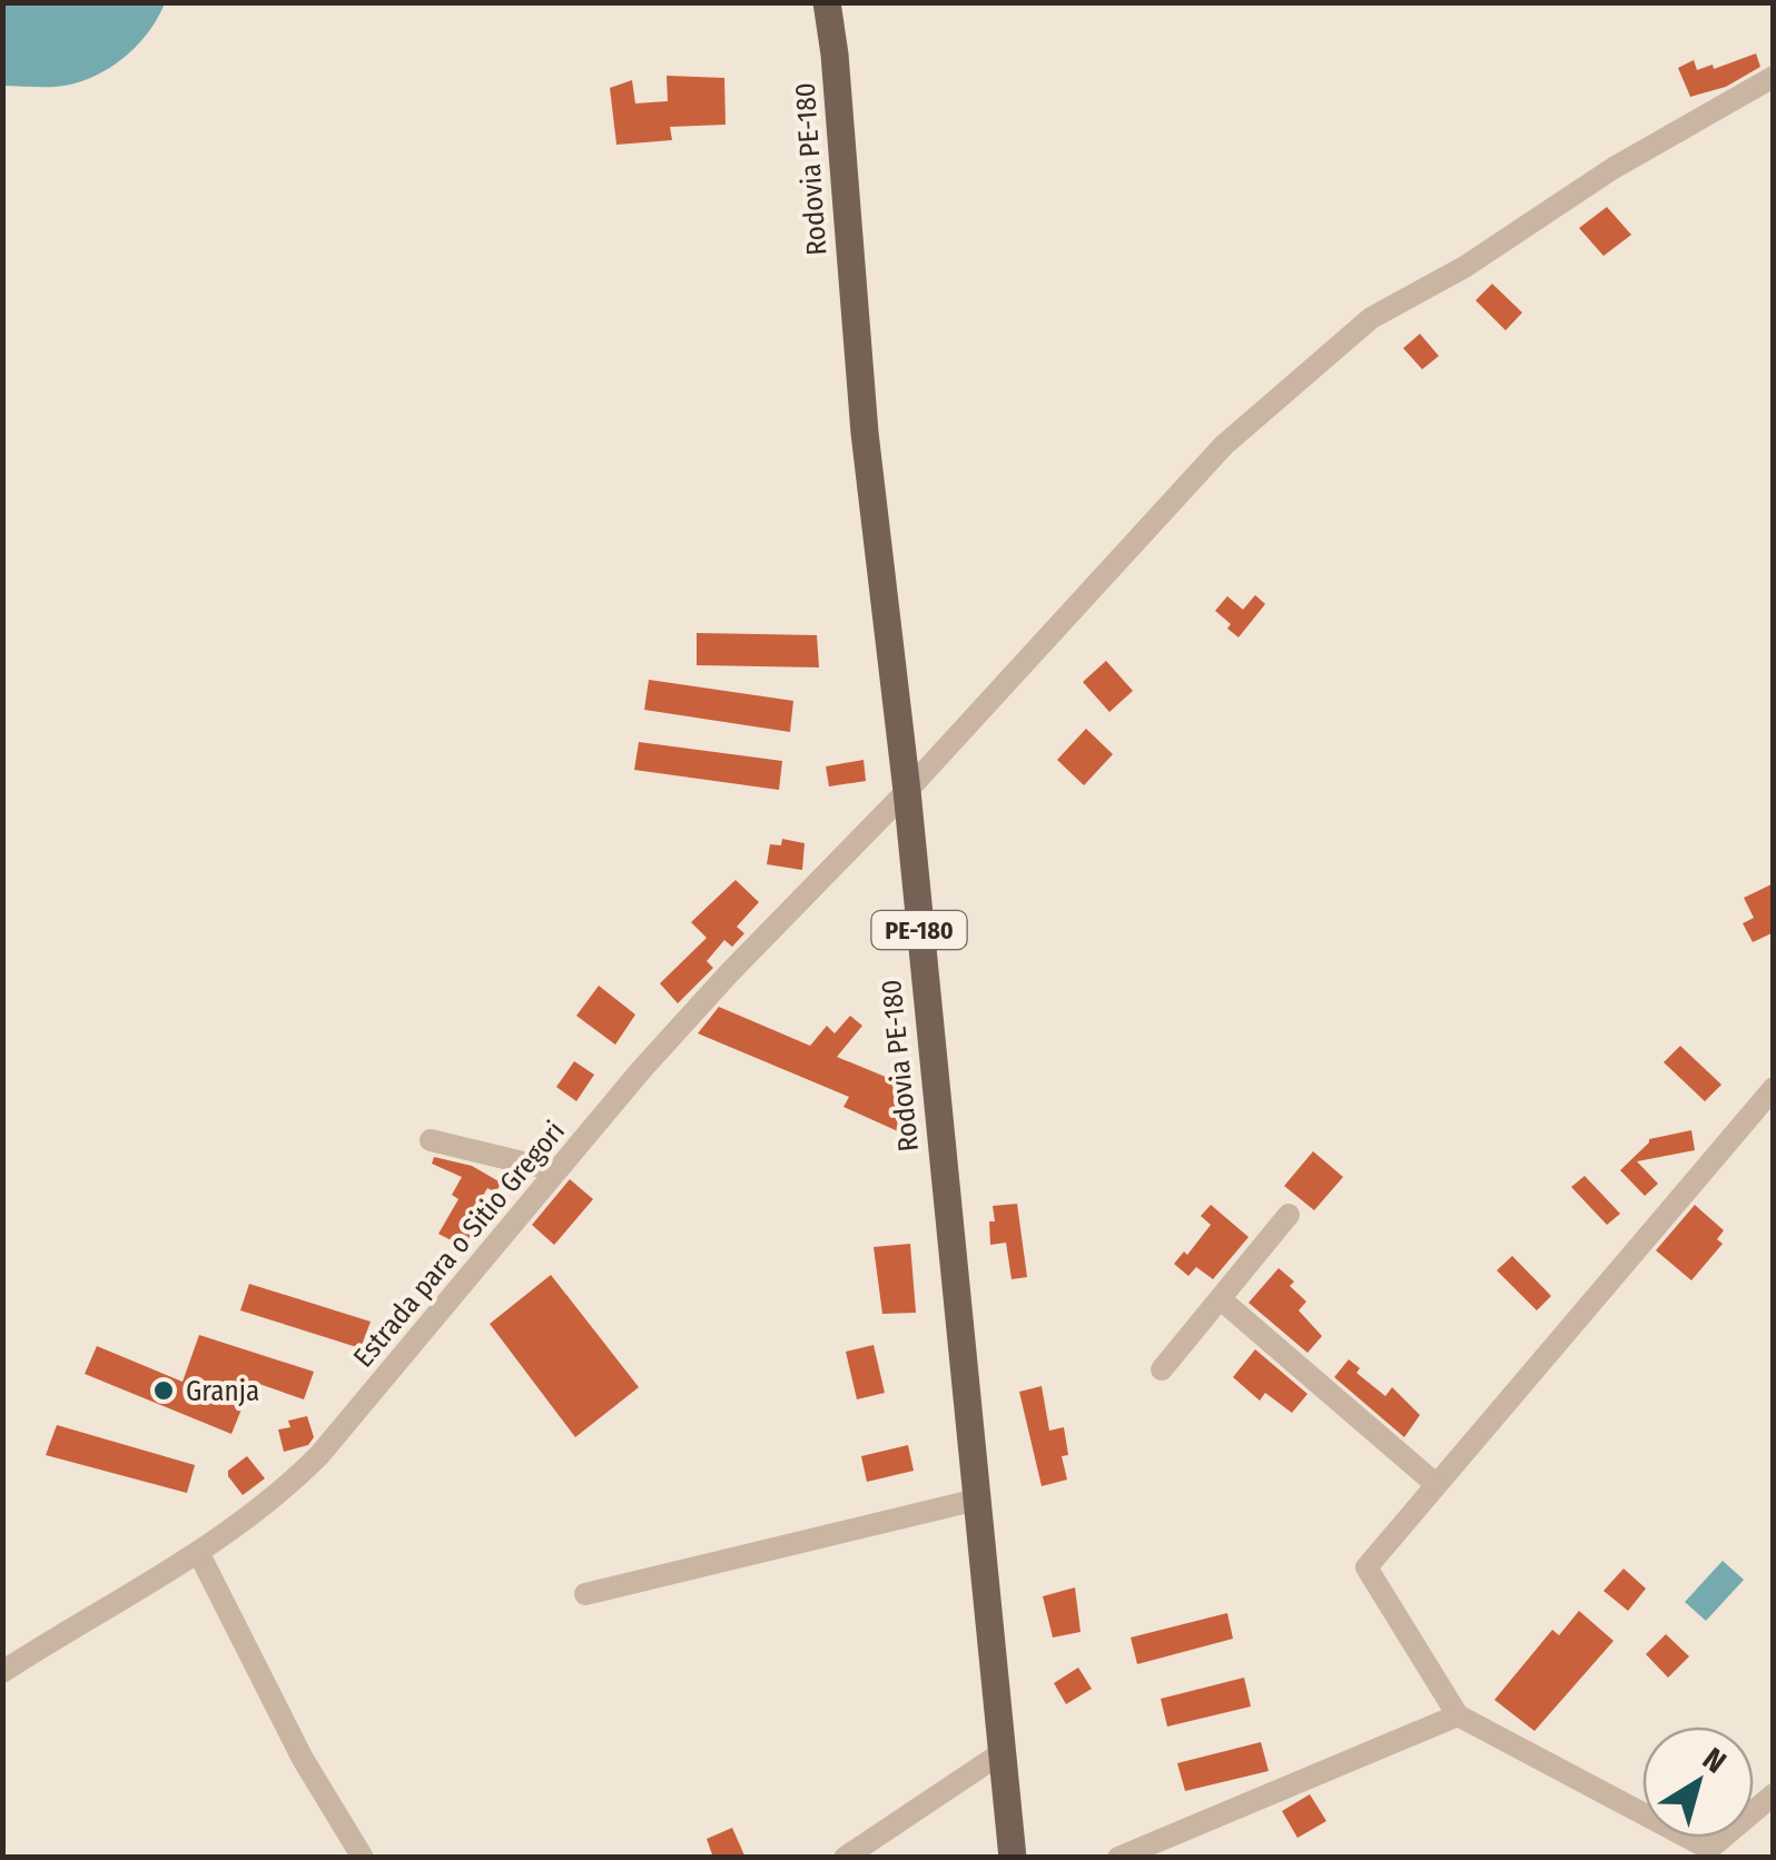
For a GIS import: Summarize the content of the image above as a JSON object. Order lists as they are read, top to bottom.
{
  "streets": {
    "main road": ["Rodovia PE-180", "PE-180"],
    "street": ["Estrada para o Sitio Gregori"]
  },
  "crossings": [
    ["Rodovia PE-180", "Estrada para o Sitio Gregori"]
  ],
  "places": ["Granja"],
  "north": "top right"
}
